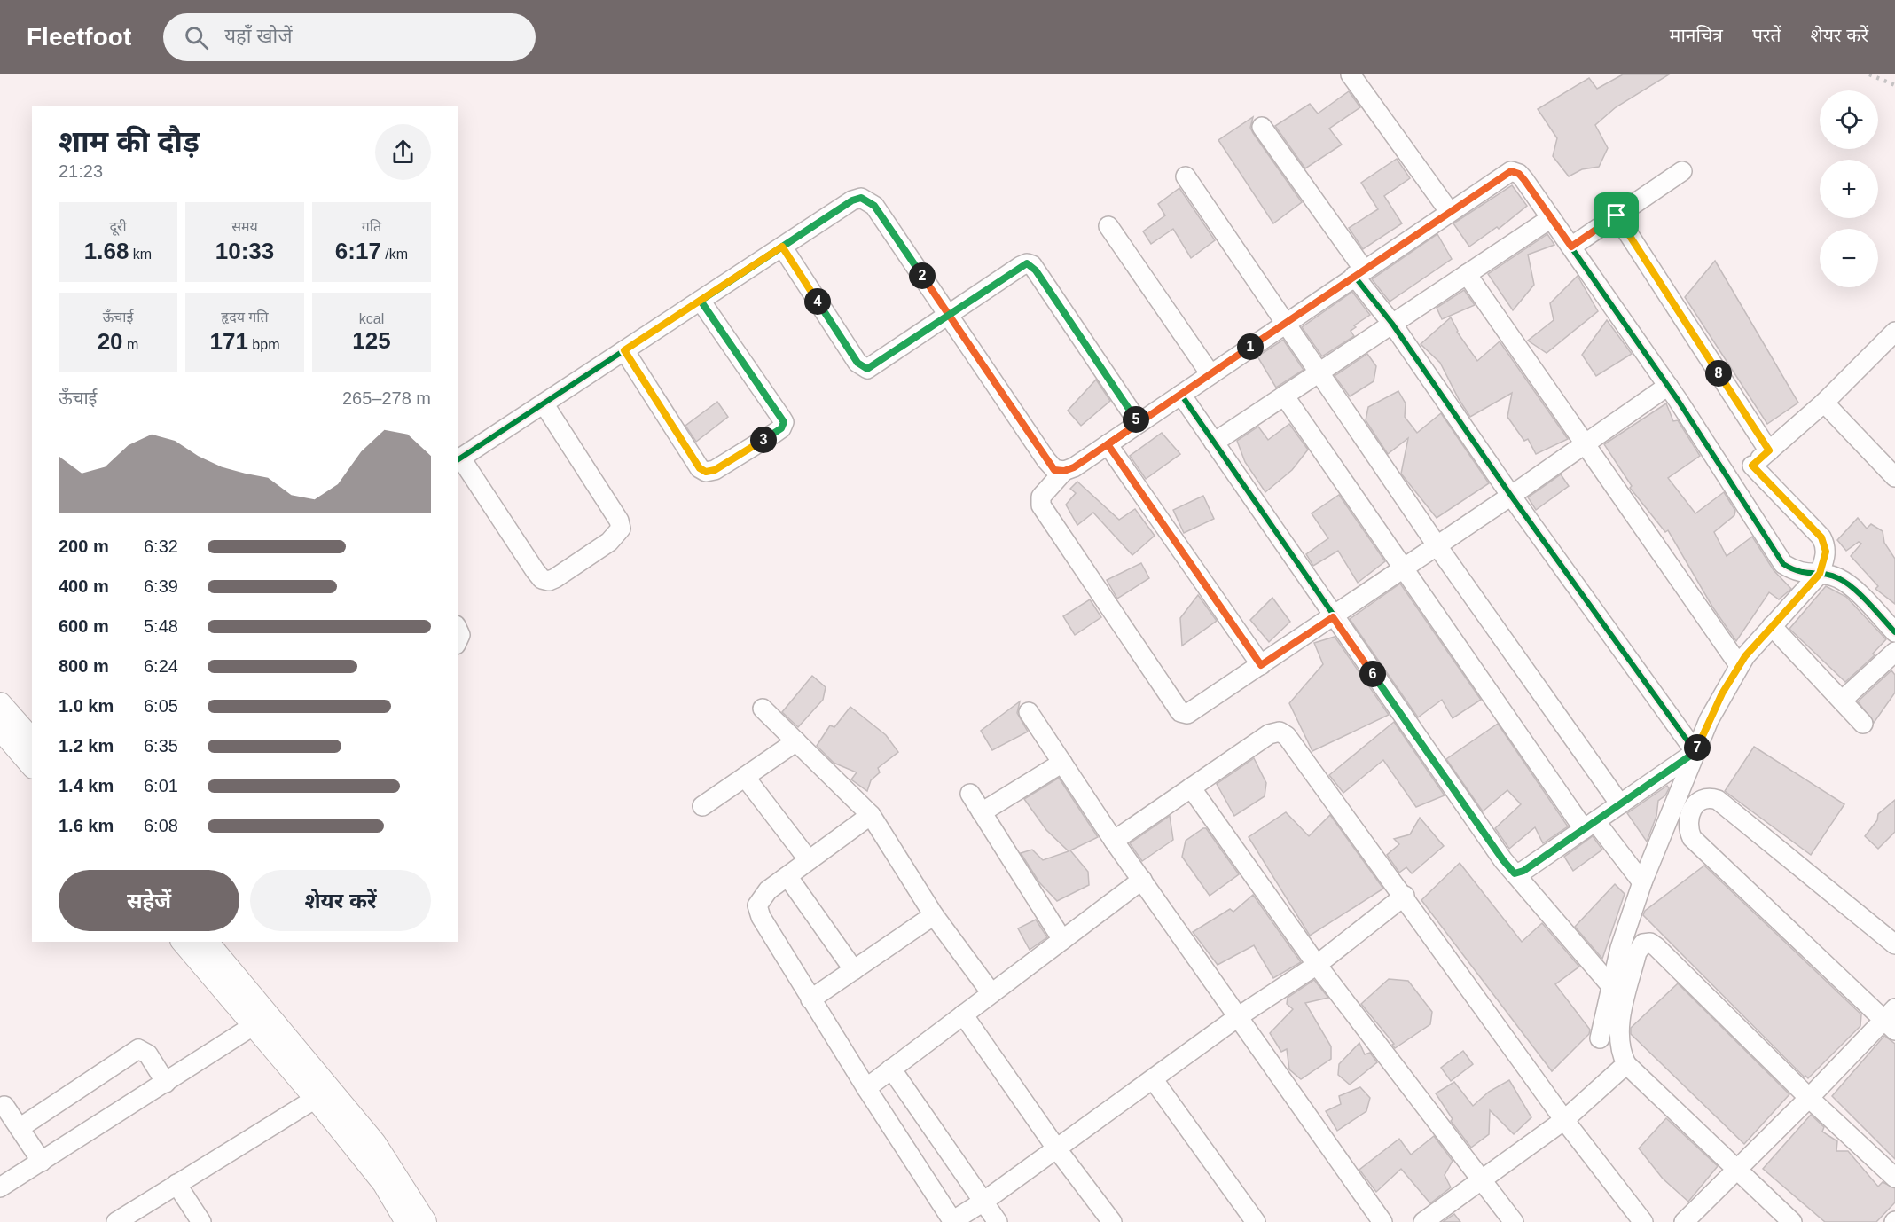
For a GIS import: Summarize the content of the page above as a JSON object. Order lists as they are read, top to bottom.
{
  "page": {
    "header": "Fleetfoot",
    "search": "यहाँ खोजें",
    "nav": ["मानचित्र", "परतें", "शेयर करें"],
    "map_buttons": ["+", "−"],
    "heading": ["शाम की दौड़", "21:23"],
    "stats": [
      ["दूरी", "1.68 km"],
      ["समय", "10:33"],
      ["गति", "6:17 /km"],
      ["ऊँचाई", "20 m"],
      ["हृदय गति", "171 bpm"],
      ["kcal", "125"]
    ],
    "pins": [
      "2",
      "4",
      "1",
      "8",
      "5",
      "3",
      "6",
      "7"
    ],
    "chart": ["ऊँचाई", "265–278 m"],
    "list": [
      {
        "name": "200 m",
        "note": "6:32"
      },
      {
        "name": "400 m",
        "note": "6:39"
      },
      {
        "name": "600 m",
        "note": "5:48"
      },
      {
        "name": "800 m",
        "note": "6:24"
      },
      {
        "name": "1.0 km",
        "note": "6:05"
      },
      {
        "name": "1.2 km",
        "note": "6:35"
      },
      {
        "name": "1.4 km",
        "note": "6:01"
      },
      {
        "name": "1.6 km",
        "note": "6:08"
      }
    ],
    "buttons": ["सहेजें", "शेयर करें"]
  }
}
